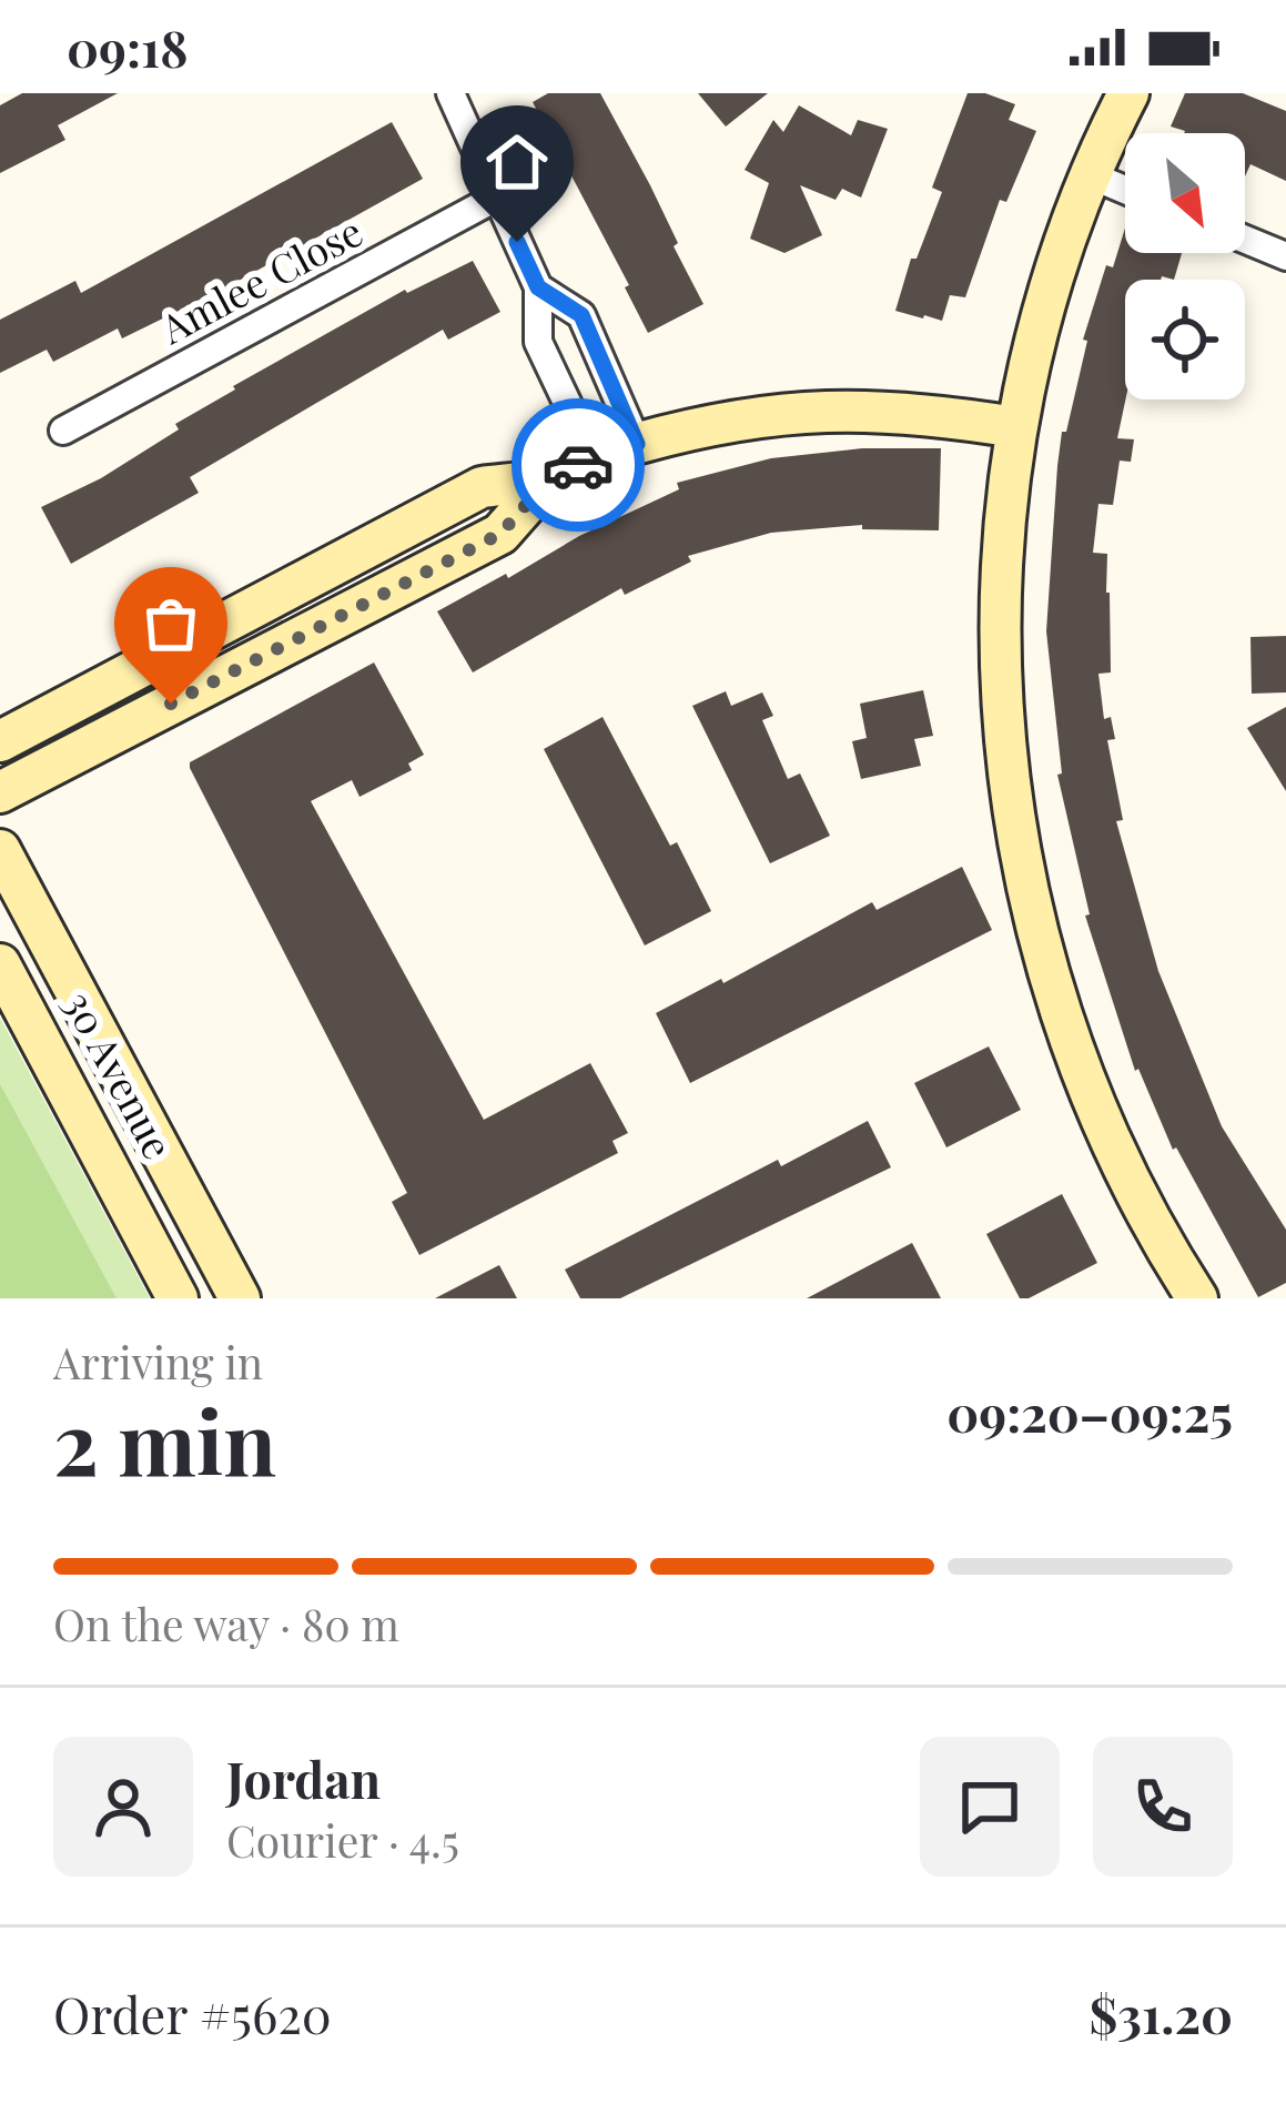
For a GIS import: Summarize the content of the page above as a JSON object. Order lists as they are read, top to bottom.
{
  "streets": {
    "street": ["Amlee Close", "30 Avenue"]
  },
  "north": "bottom right",
  "page": {
    "status": "09:18",
    "heading": ["2 min", "Arriving in", "09:20–09:25"],
    "panel": [
      "Jordan",
      "Courier · 4.5",
      "Order #5620",
      "$31.20"
    ],
    "bar": "On the way · 80 m"
  }
}
